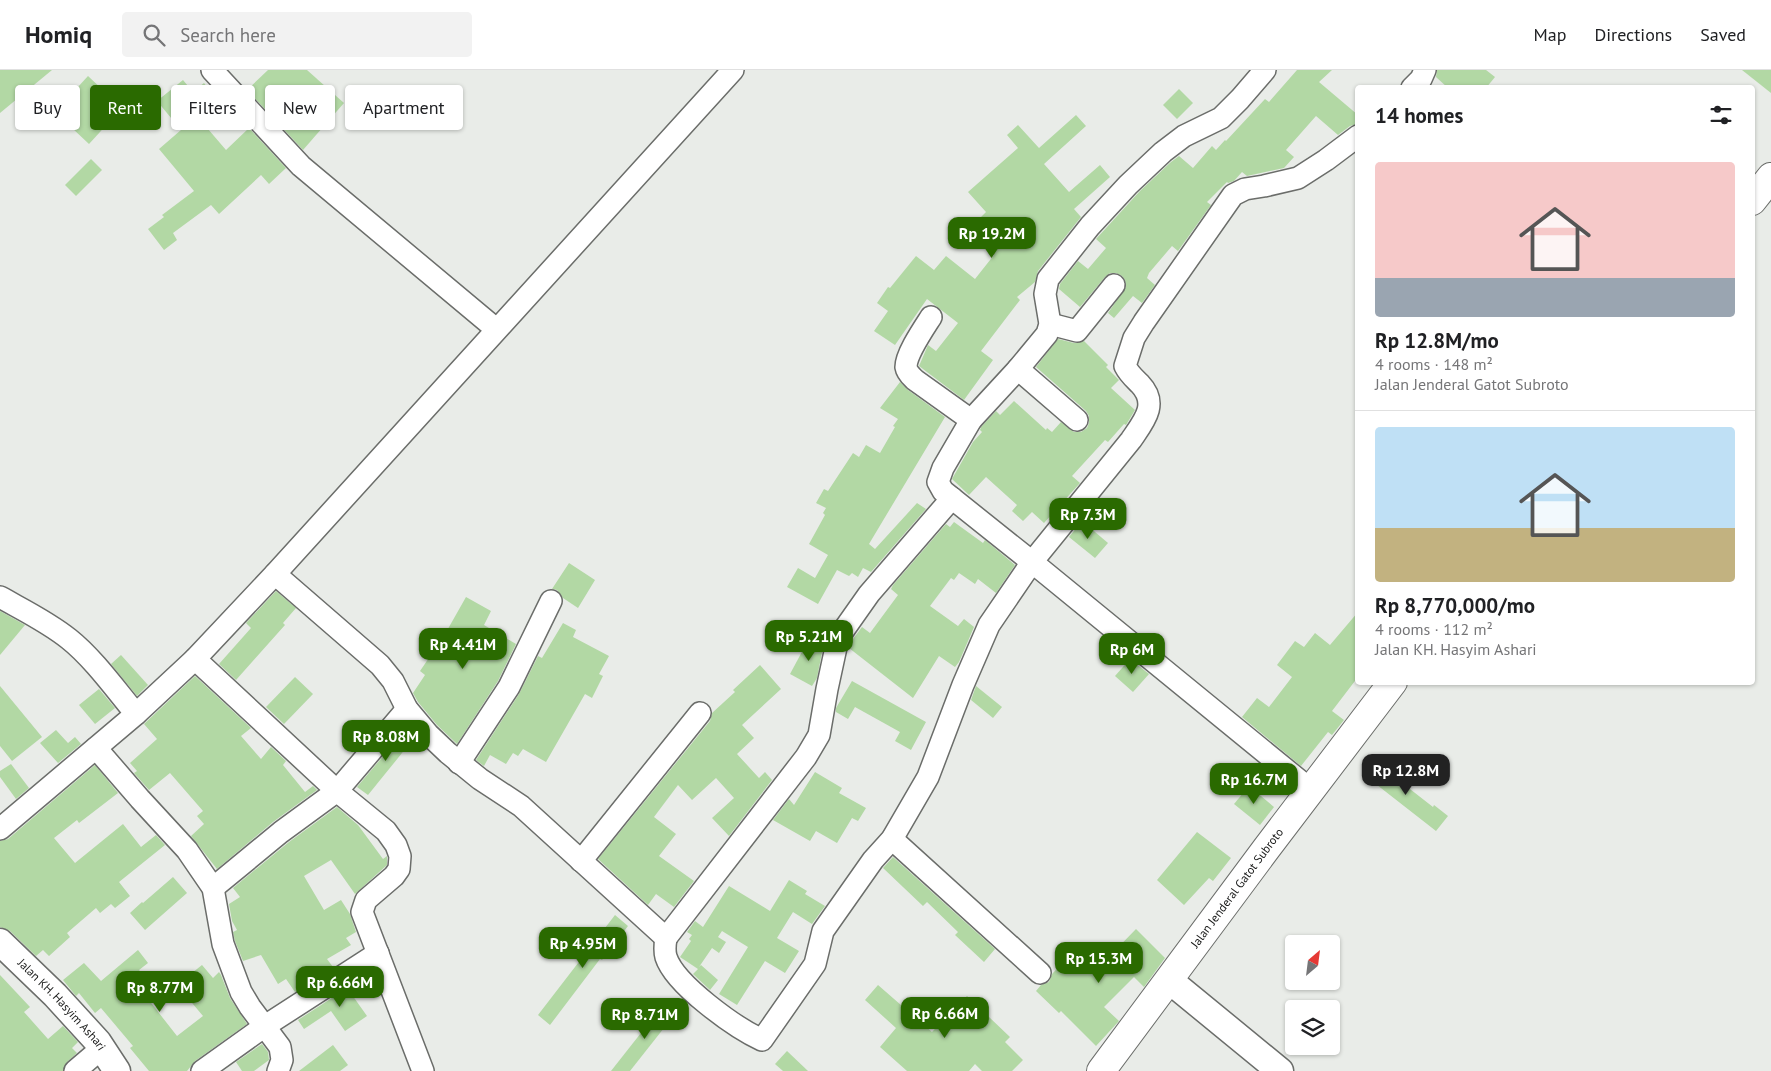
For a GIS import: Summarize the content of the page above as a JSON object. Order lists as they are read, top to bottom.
{
  "streets": {
    "main road": ["Jalan Jenderal Gatot Subroto"],
    "street": ["Jalan KH. Hasyim Ashari"]
  },
  "north": "top right",
  "page": {
    "header": "Homiq",
    "search": "Search here",
    "nav": ["Map", "Directions", "Saved"],
    "chip": [
      "Buy",
      "Rent",
      "Filters",
      "New",
      "Apartment"
    ],
    "heading": "14 homes",
    "list": [
      {
        "name": "Rp 12.8M/mo",
        "note": "4 rooms · 148 m² · Jalan Jenderal Gatot Subroto"
      },
      {
        "name": "Rp 8,770,000/mo",
        "note": "4 rooms · 112 m² · Jalan KH. Hasyim Ashari"
      }
    ],
    "price": [
      "Rp 19.2M",
      "Rp 7.3M",
      "Rp 5.21M",
      "Rp 4.41M",
      "Rp 6M",
      "Rp 8.08M",
      "Rp 12.8M",
      "Rp 16.7M",
      "Rp 4.95M",
      "Rp 15.3M",
      "Rp 6.66M",
      "Rp 8.77M",
      "Rp 6.66M",
      "Rp 8.71M"
    ]
  }
}
